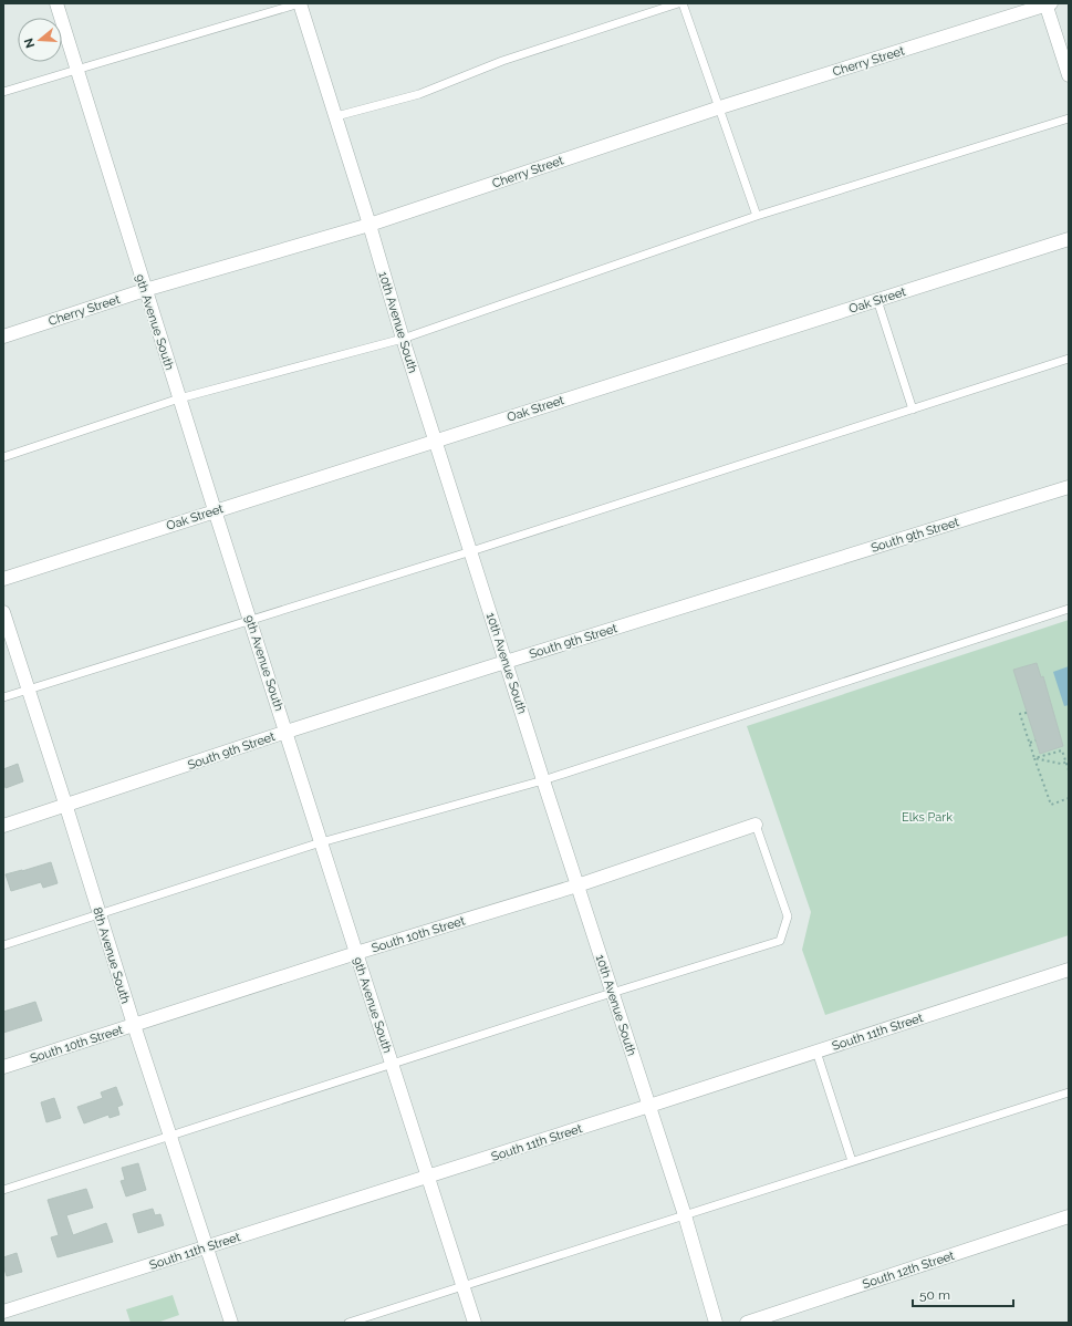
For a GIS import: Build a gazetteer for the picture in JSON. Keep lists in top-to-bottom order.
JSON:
{
  "streets": {
    "street": [
      "Cherry Street",
      "Oak Street",
      "9th Avenue South",
      "10th Avenue South",
      "South 9th Street",
      "South 10th Street",
      "8th Avenue South",
      "South 11th Street",
      "South 12th Street"
    ]
  },
  "crossings": [
    ["Cherry Street", "9th Avenue South"],
    ["Cherry Street", "10th Avenue South"],
    ["Oak Street", "9th Avenue South"],
    ["Oak Street", "10th Avenue South"],
    ["9th Avenue South", "South 9th Street"],
    ["9th Avenue South", "South 10th Street"],
    ["9th Avenue South", "South 11th Street"],
    ["10th Avenue South", "South 9th Street"],
    ["10th Avenue South", "South 10th Street"],
    ["10th Avenue South", "South 11th Street"],
    ["South 9th Street", "8th Avenue South"],
    ["South 10th Street", "8th Avenue South"],
    ["8th Avenue South", "South 11th Street"]
  ],
  "parks": ["Elks Park"],
  "scale_bar": "50 m",
  "north": "left"
}
